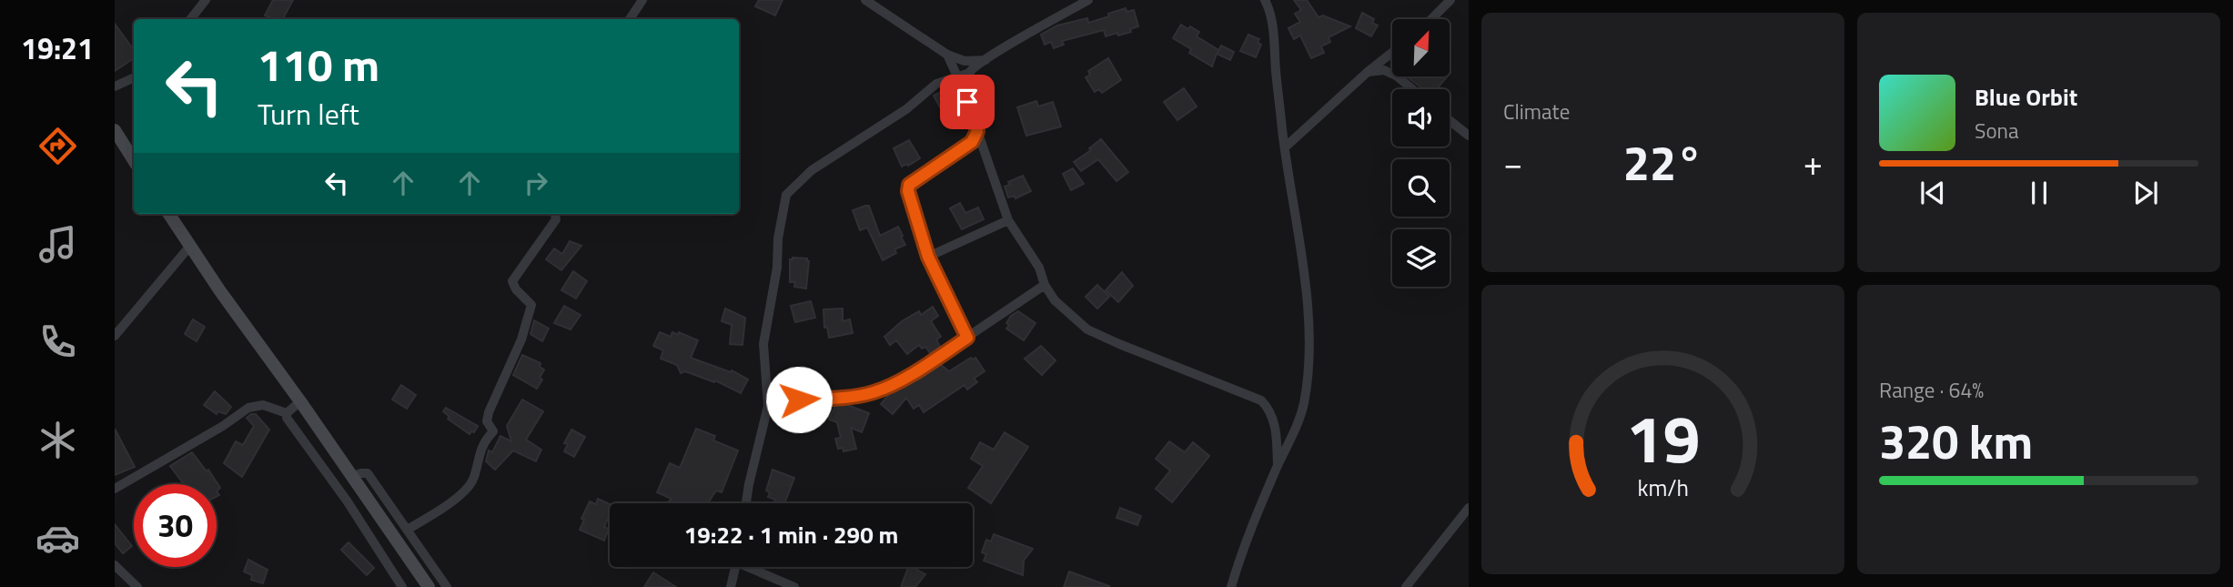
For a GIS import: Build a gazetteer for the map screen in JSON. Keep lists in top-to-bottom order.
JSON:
{
  "north": "top right",
  "page": {
    "tabs": "19:21",
    "tile": [
      "Climate",
      ["Range · 64%", "320 km"]
    ],
    "turn": ["110 m", "Turn left"],
    "song": ["Blue Orbit", "Sona"],
    "heat": ["−", "22°", "+"],
    "limit": "30",
    "trip": "19:22 · 1 min · 290 m",
    "gauge": ["19", "km/h"]
  }
}
